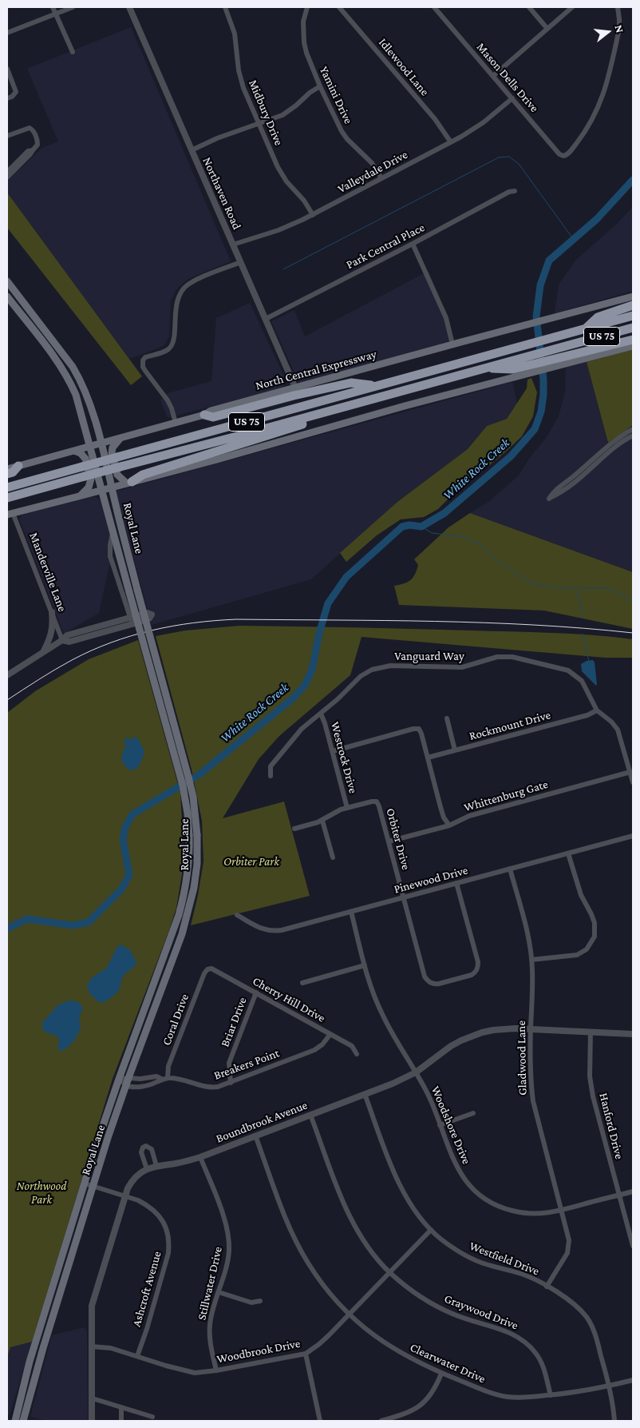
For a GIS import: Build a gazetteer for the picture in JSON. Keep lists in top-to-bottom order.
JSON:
{
  "streets": {
    "highway": ["US 75"],
    "main road": ["North Central Expressway", "Royal Lane"],
    "street": [
      "Idlewood Lane",
      "Mason Dells Drive",
      "Yamini Drive",
      "Midbury Drive",
      "Valleydale Drive",
      "Northaven Road",
      "Park Central Place",
      "Manderville Lane",
      "Vanguard Way",
      "Rockmount Drive",
      "Westrock Drive",
      "Whittenburg Gate",
      "Orbiter Drive",
      "Pinewood Drive",
      "Cherry Hill Drive",
      "Coral Drive",
      "Briar Drive",
      "Gladwood Lane",
      "Breakers Point",
      "Boundbrook Avenue",
      "Woodshore Drive",
      "Hanford Drive",
      "Westfield Drive",
      "Stillwater Drive",
      "Ashcroft Avenue",
      "Graywood Drive",
      "Woodbrook Drive",
      "Clearwater Drive"
    ]
  },
  "crossings": [
    ["Idlewood Lane", "Valleydale Drive"],
    ["Mason Dells Drive", "Valleydale Drive"],
    ["Yamini Drive", "Valleydale Drive"],
    ["Midbury Drive", "Valleydale Drive"],
    ["Valleydale Drive", "Northaven Road"],
    ["Northaven Road", "Park Central Place"],
    ["Northaven Road", "North Central Expressway"],
    ["North Central Expressway", "Royal Lane"],
    ["Royal Lane", "Breakers Point"],
    ["Royal Lane", "Ashcroft Avenue"],
    ["Vanguard Way", "Rockmount Drive"],
    ["Vanguard Way", "Westrock Drive"],
    ["Vanguard Way", "Whittenburg Gate"],
    ["Westrock Drive", "Orbiter Drive"],
    ["Whittenburg Gate", "Orbiter Drive"],
    ["Orbiter Drive", "Pinewood Drive"],
    ["Pinewood Drive", "Gladwood Lane"],
    ["Pinewood Drive", "Woodshore Drive"],
    ["Cherry Hill Drive", "Coral Drive"],
    ["Cherry Hill Drive", "Briar Drive"],
    ["Cherry Hill Drive", "Breakers Point"],
    ["Coral Drive", "Breakers Point"],
    ["Briar Drive", "Breakers Point"],
    ["Gladwood Lane", "Boundbrook Avenue"],
    ["Gladwood Lane", "Woodshore Drive"],
    ["Gladwood Lane", "Westfield Drive"],
    ["Boundbrook Avenue", "Woodshore Drive"],
    ["Boundbrook Avenue", "Hanford Drive"],
    ["Boundbrook Avenue", "Westfield Drive"],
    ["Boundbrook Avenue", "Stillwater Drive"],
    ["Boundbrook Avenue", "Ashcroft Avenue"],
    ["Boundbrook Avenue", "Graywood Drive"],
    ["Boundbrook Avenue", "Woodbrook Drive"],
    ["Boundbrook Avenue", "Clearwater Drive"],
    ["Woodshore Drive", "Hanford Drive"],
    ["Westfield Drive", "Woodbrook Drive"],
    ["Westfield Drive", "Clearwater Drive"],
    ["Stillwater Drive", "Woodbrook Drive"],
    ["Ashcroft Avenue", "Woodbrook Drive"],
    ["Graywood Drive", "Woodbrook Drive"],
    ["Graywood Drive", "Clearwater Drive"],
    ["Woodbrook Drive", "Clearwater Drive"]
  ],
  "water": ["White Rock Creek"],
  "parks": ["Orbiter Park", "Northwood Park"],
  "north": "right"
}
